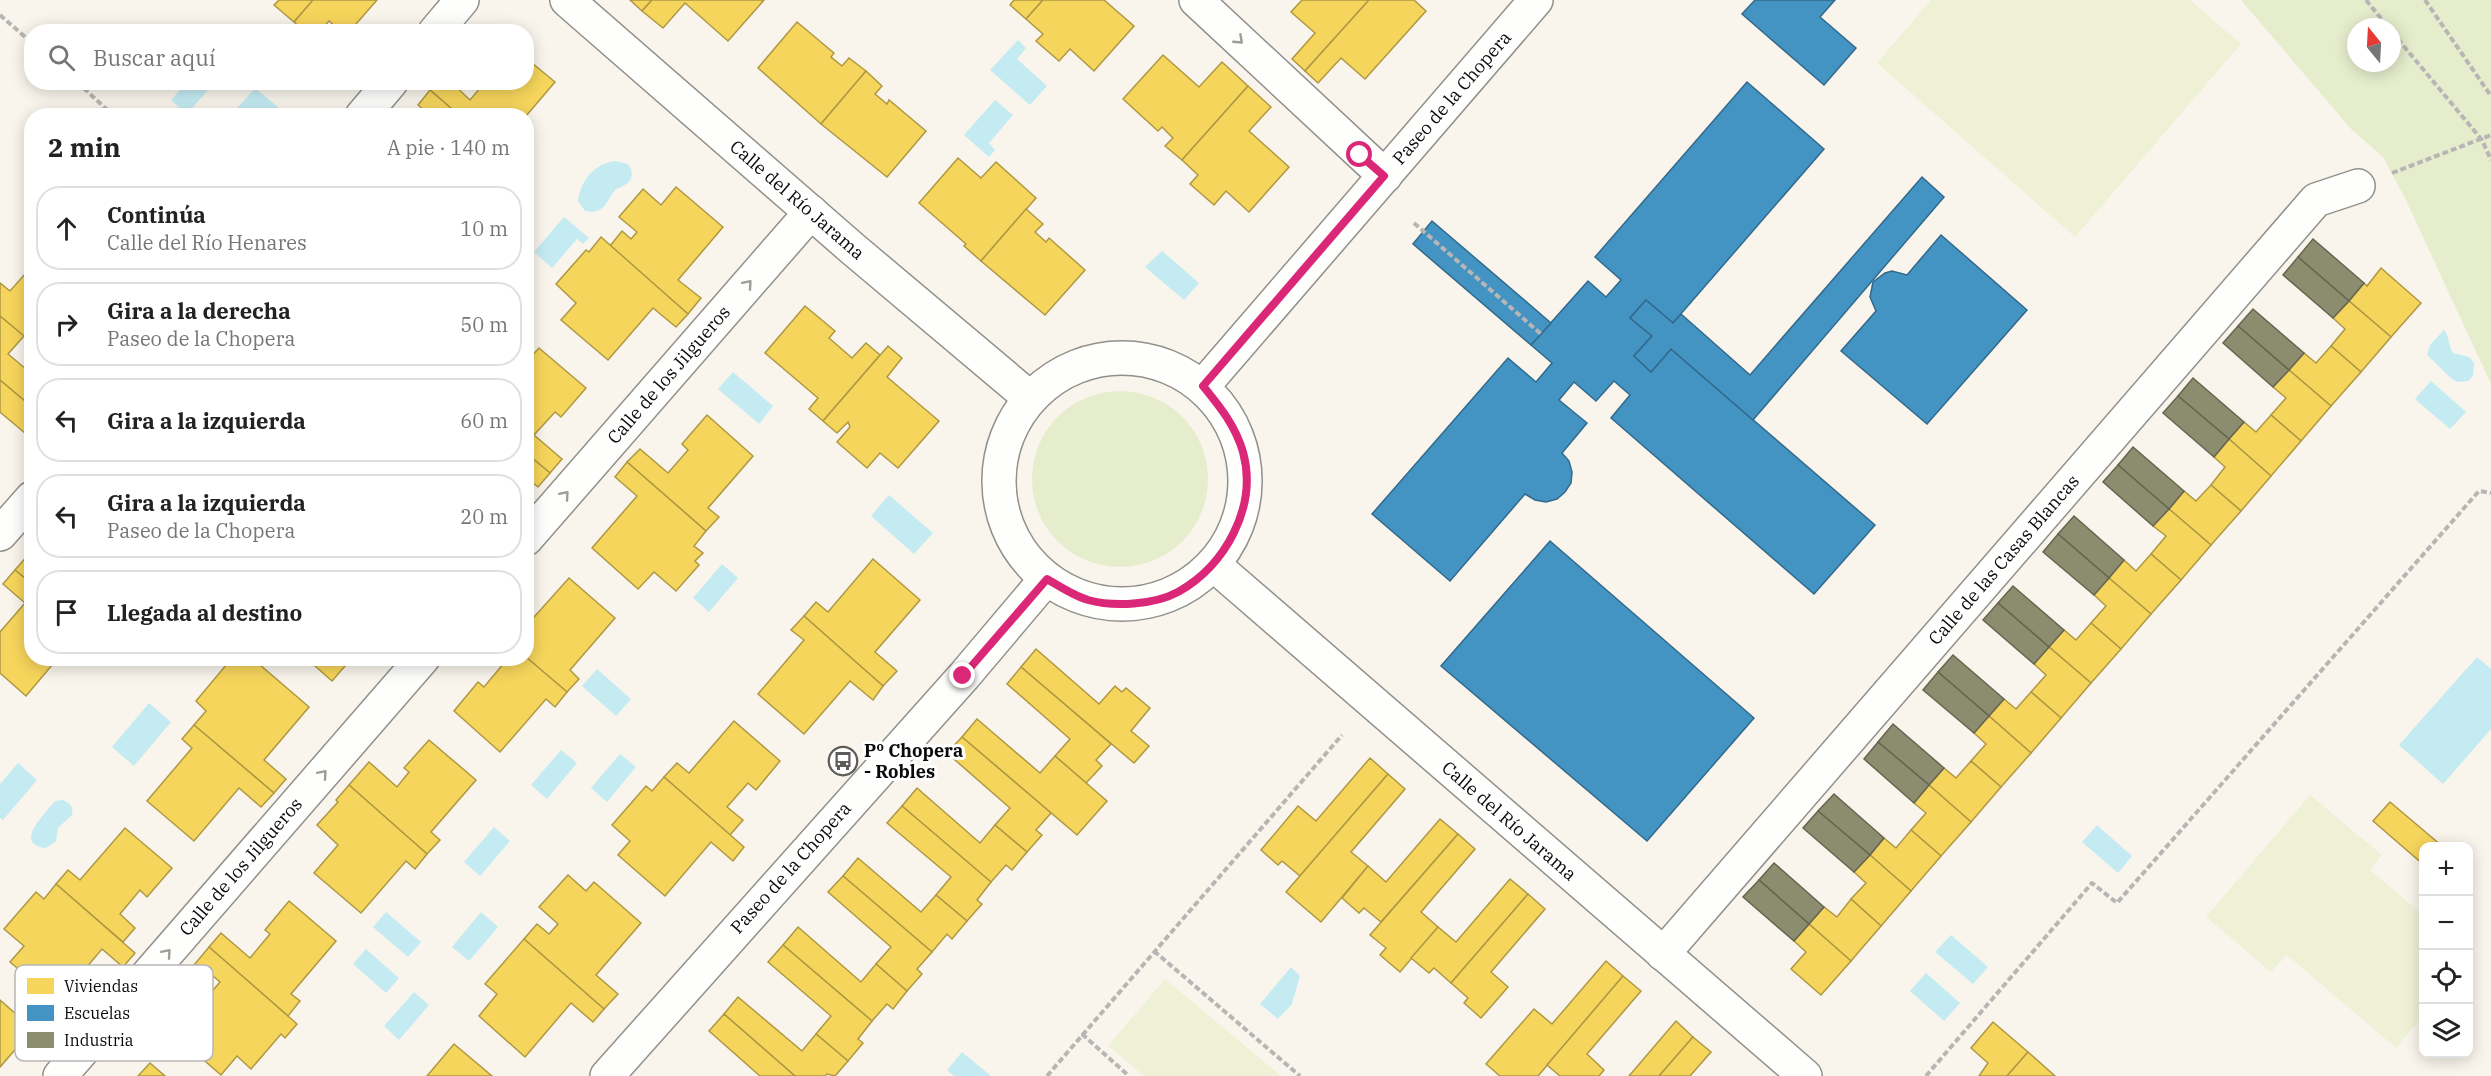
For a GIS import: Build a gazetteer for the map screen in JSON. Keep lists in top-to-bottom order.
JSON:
{
  "streets": {
    "street": [
      "Paseo de la Chopera",
      "Calle del Río Jarama",
      "Calle de los Jilgueros",
      "Calle de las Casas Blancas"
    ]
  },
  "crossings": [
    ["Calle del Río Jarama", "Calle de los Jilgueros"],
    ["Calle del Río Jarama", "Calle de las Casas Blancas"]
  ],
  "one_way": ["Calle de los Jilgueros"],
  "places": {
    "bus stop": ["Pº Chopera - Robles"]
  },
  "legend": ["Viviendas", "Escuelas", "Industria"],
  "north": "top",
  "page": {
    "search": "Buscar aquí",
    "heading": ["2 min", "A pie · 140 m"],
    "list": [
      ["Continúa", "Calle del Río Henares", "10 m"],
      ["Gira a la derecha", "Paseo de la Chopera", "50 m"],
      ["Gira a la izquierda", "60 m"],
      ["Gira a la izquierda", "Paseo de la Chopera", "20 m"],
      "Llegada al destino"
    ],
    "map_buttons": ["+", "−"]
  }
}
